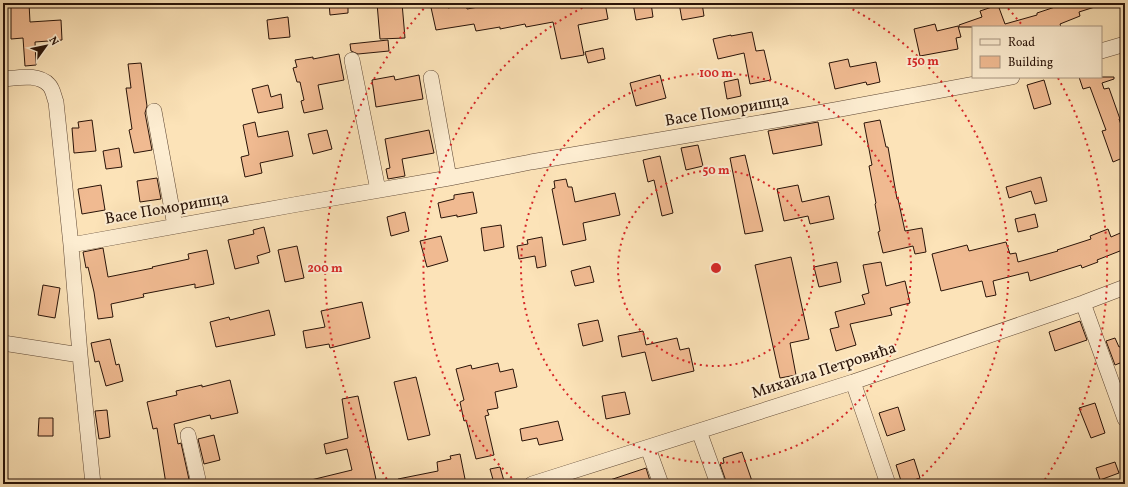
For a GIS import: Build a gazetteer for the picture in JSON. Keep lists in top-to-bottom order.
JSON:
{
  "streets": {
    "street": ["Васе Поморишца", "Михаила Петровића"]
  },
  "legend": ["Road", "Building"],
  "north": "top right",
  "rings": [
    "150 m",
    "100 m",
    "50 m",
    "200 m"
  ]
}
